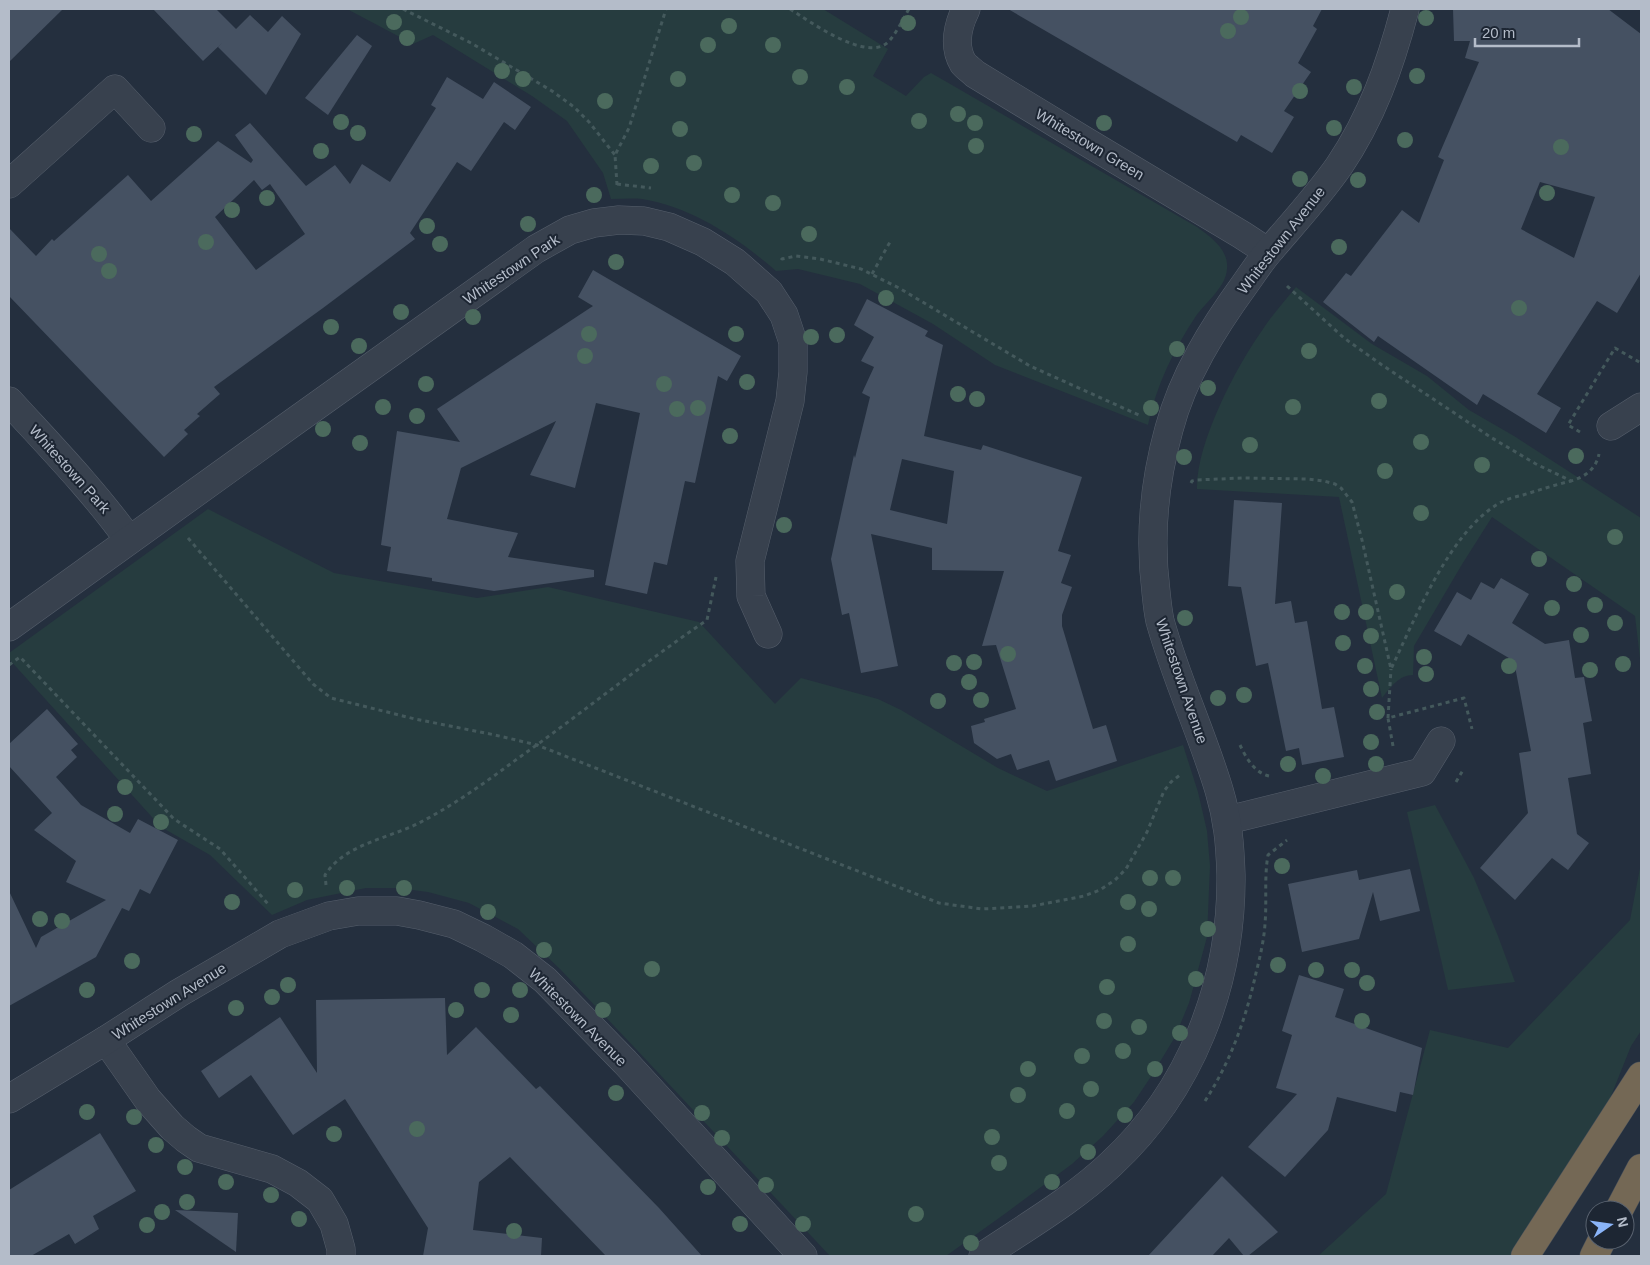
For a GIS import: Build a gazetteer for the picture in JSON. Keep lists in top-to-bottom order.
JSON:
{
  "streets": {
    "street": ["Whitestown Green", "Whitestown Avenue", "Whitestown Park"]
  },
  "crossings": [
    ["Whitestown Green", "Whitestown Avenue"]
  ],
  "scale_bar": "20 m",
  "north": "right"
}
